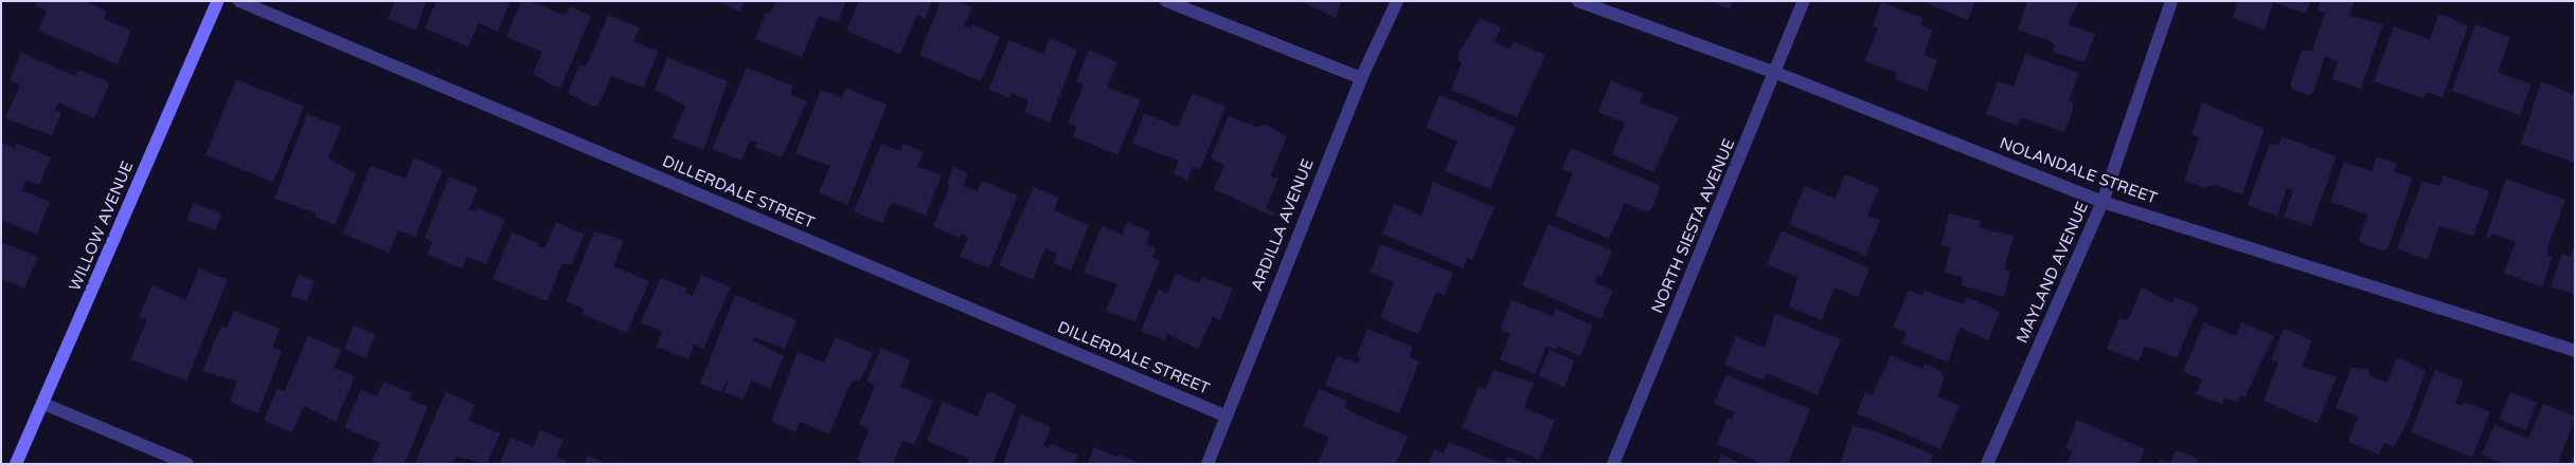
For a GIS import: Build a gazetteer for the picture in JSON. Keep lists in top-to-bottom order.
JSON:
{
  "streets": {
    "street": [
      "NOLANDALE STREET",
      "DILLERDALE STREET",
      "ARDILLA AVENUE",
      "WILLOW AVENUE",
      "NORTH SIESTA AVENUE",
      "MAYLAND AVENUE"
    ]
  },
  "crossings": [
    ["NOLANDALE STREET", "NORTH SIESTA AVENUE"],
    ["NOLANDALE STREET", "MAYLAND AVENUE"],
    ["DILLERDALE STREET", "ARDILLA AVENUE"]
  ]
}
